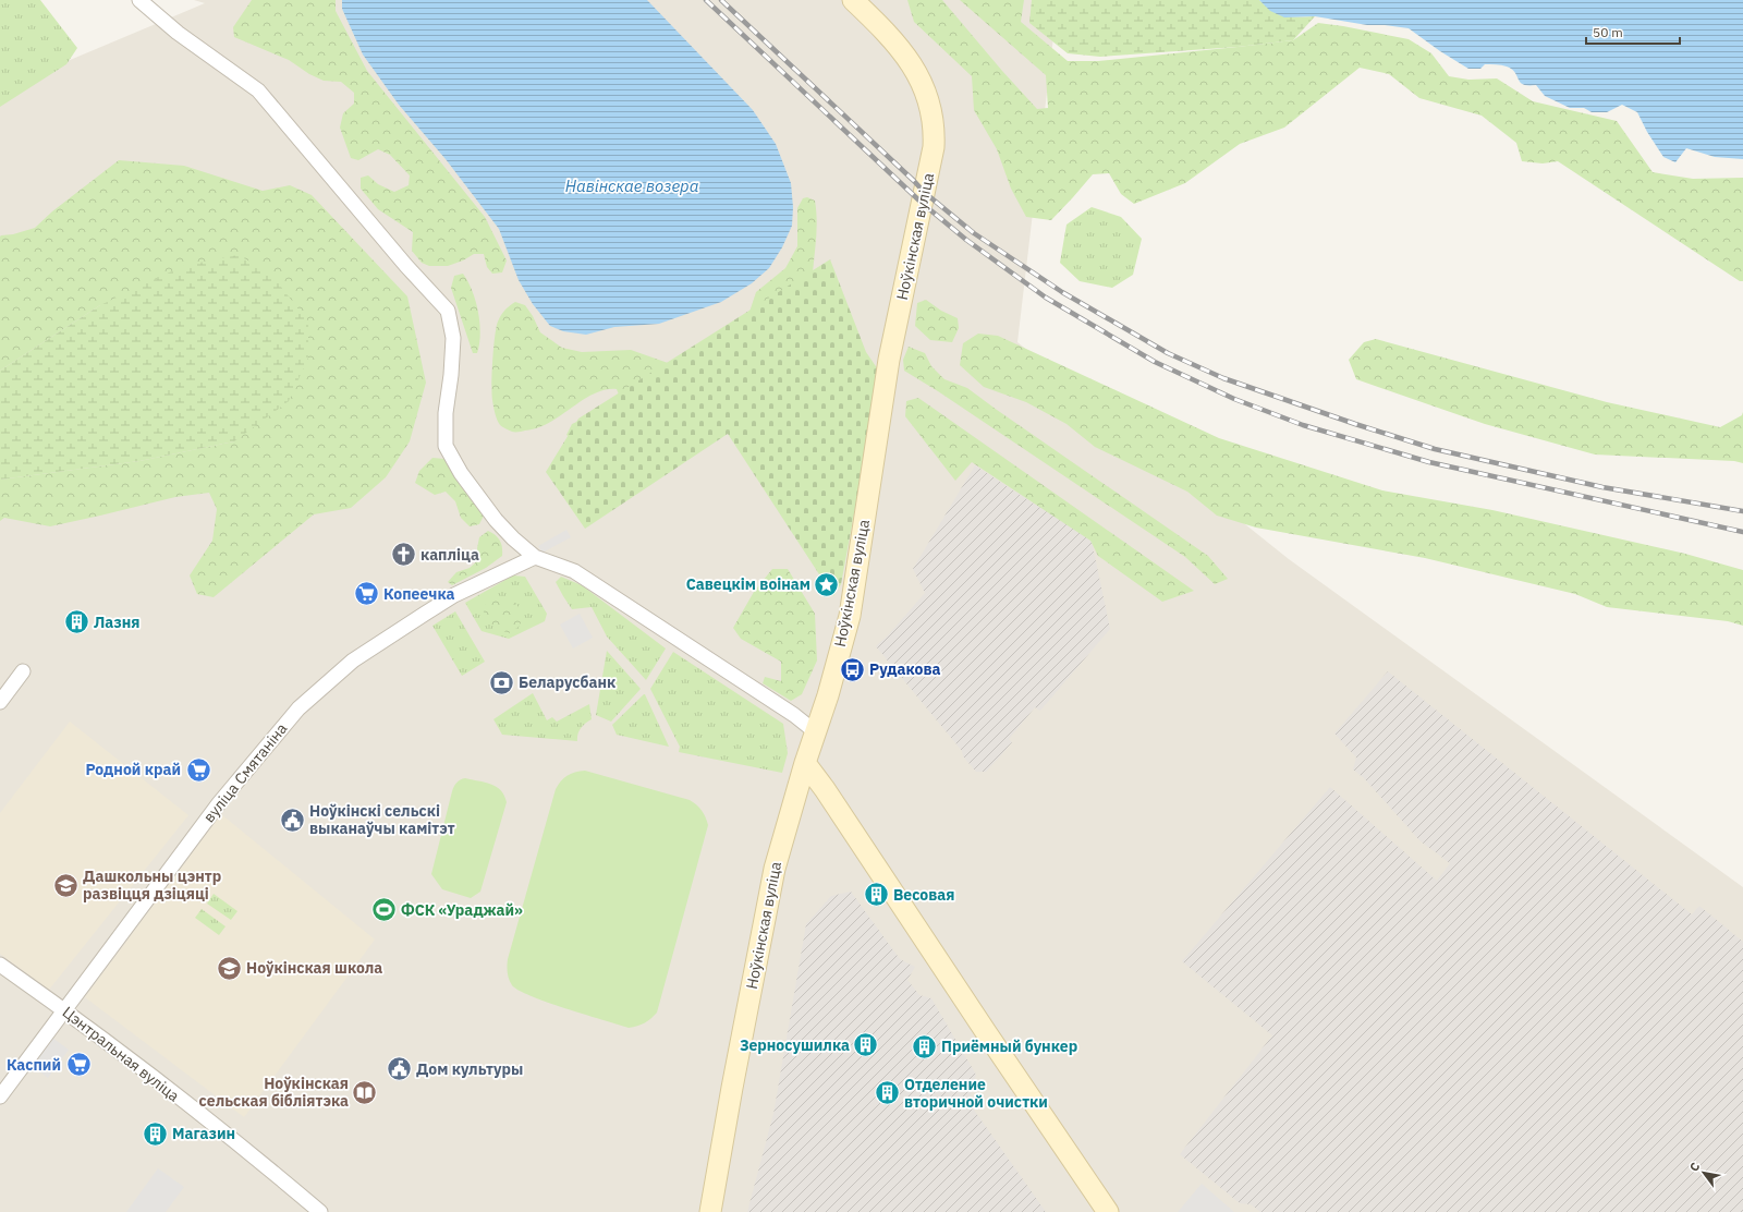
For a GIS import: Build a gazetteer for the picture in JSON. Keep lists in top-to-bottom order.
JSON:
{
  "streets": {
    "main road": ["Ноўкінская вуліца"],
    "street": ["вуліца Смятаніна", "Цэнтральная вуліца"]
  },
  "crossings": [
    ["вуліца Смятаніна", "Цэнтральная вуліца"]
  ],
  "water": ["Навінскае возера"],
  "places": {
    "church": ["капліца"],
    "place": ["Савецкім воінам"],
    "supermarket": ["Копеечка", "Родной край", "Каспий"],
    "building": [
      "Лазня",
      "Весовая",
      "Зерносушилка",
      "Приёмный бункер",
      "Отделение вторичной очистки",
      "Магазин"
    ],
    "bus stop": ["Рудакова"],
    "bank": ["Беларусбанк"],
    "public building": ["Ноўкінскі сельскі выканаўчы камітэт", "Дом культуры"],
    "school or university": ["Дашкольны цэнтр развіцця дзіцяці", "Ноўкінская школа"],
    "sports": ["ФСК «Ураджай»"],
    "library": ["Ноўкінская сельская бібліятэка"]
  },
  "scale_bar": "50 m",
  "north": "top left"
}
